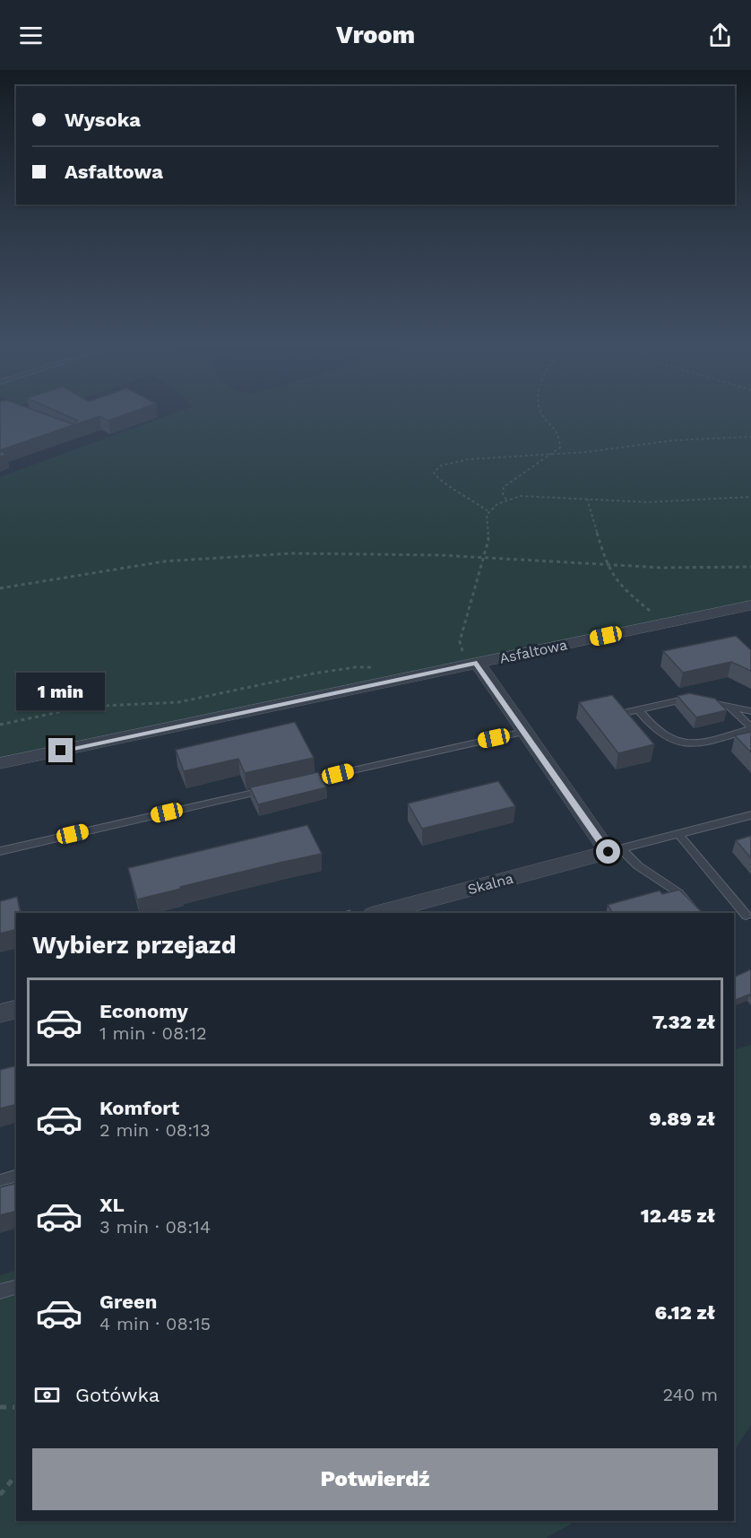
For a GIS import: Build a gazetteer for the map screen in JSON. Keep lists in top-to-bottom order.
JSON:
{
  "streets": {
    "street": ["Asfaltowa", "Skalna"]
  },
  "page": {
    "header": "Vroom",
    "banner": ["Wysoka", "Asfaltowa"],
    "bubble": "1 min",
    "heading": "Wybierz przejazd",
    "list": [
      {
        "name": "Economy",
        "note": "1 min · 08:12",
        "value": "7.32 zł"
      },
      {
        "name": "Komfort",
        "note": "2 min · 08:13",
        "value": "9.89 zł"
      },
      {
        "name": "XL",
        "note": "3 min · 08:14",
        "value": "12.45 zł"
      },
      {
        "name": "Green",
        "note": "4 min · 08:15",
        "value": "6.12 zł"
      }
    ],
    "pay": ["Gotówka", "240 m"],
    "buttons": "Potwierdź"
  }
}
